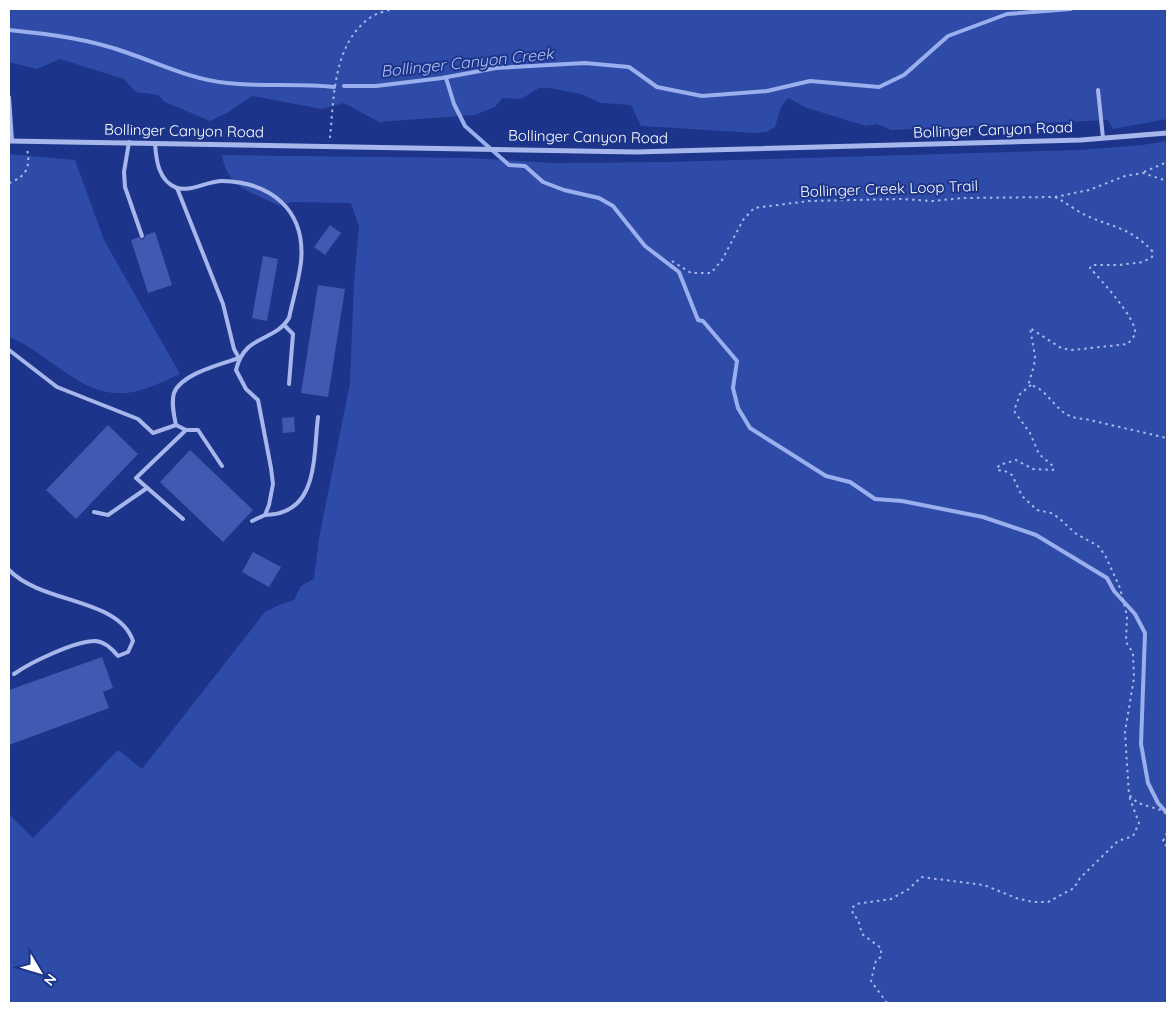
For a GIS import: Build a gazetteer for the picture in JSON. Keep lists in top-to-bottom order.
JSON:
{
  "streets": {
    "street": ["Bollinger Canyon Road"],
    "path": ["Bollinger Creek Loop Trail"]
  },
  "water": ["Bollinger Canyon Creek"],
  "north": "bottom right"
}
